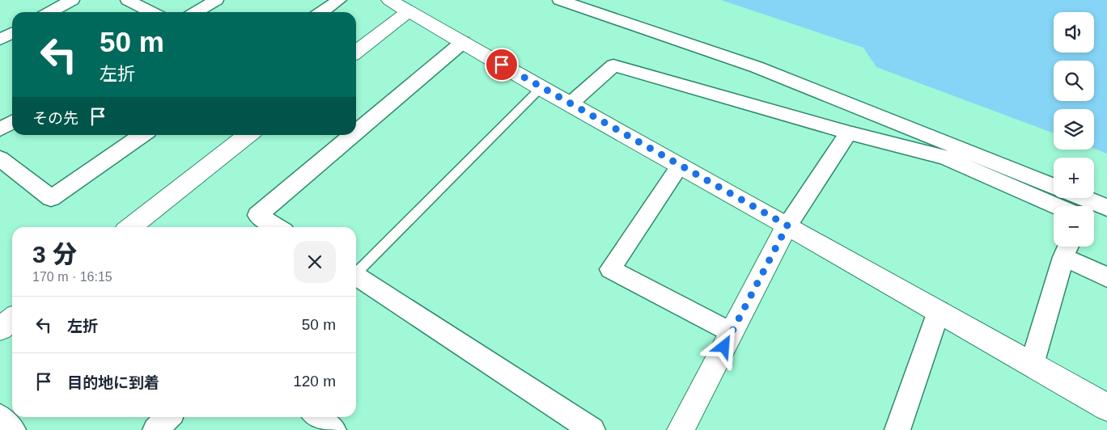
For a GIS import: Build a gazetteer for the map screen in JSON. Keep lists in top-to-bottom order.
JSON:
{
  "page": {
    "map_buttons": ["+", "−"],
    "turn": ["50 m", "左折"],
    "then": "その先",
    "heading": ["3 分", "170 m · 16:15"],
    "list": [
      {
        "name": "左折",
        "value": "50 m"
      },
      {
        "name": "目的地に到着",
        "value": "120 m"
      }
    ]
  }
}
